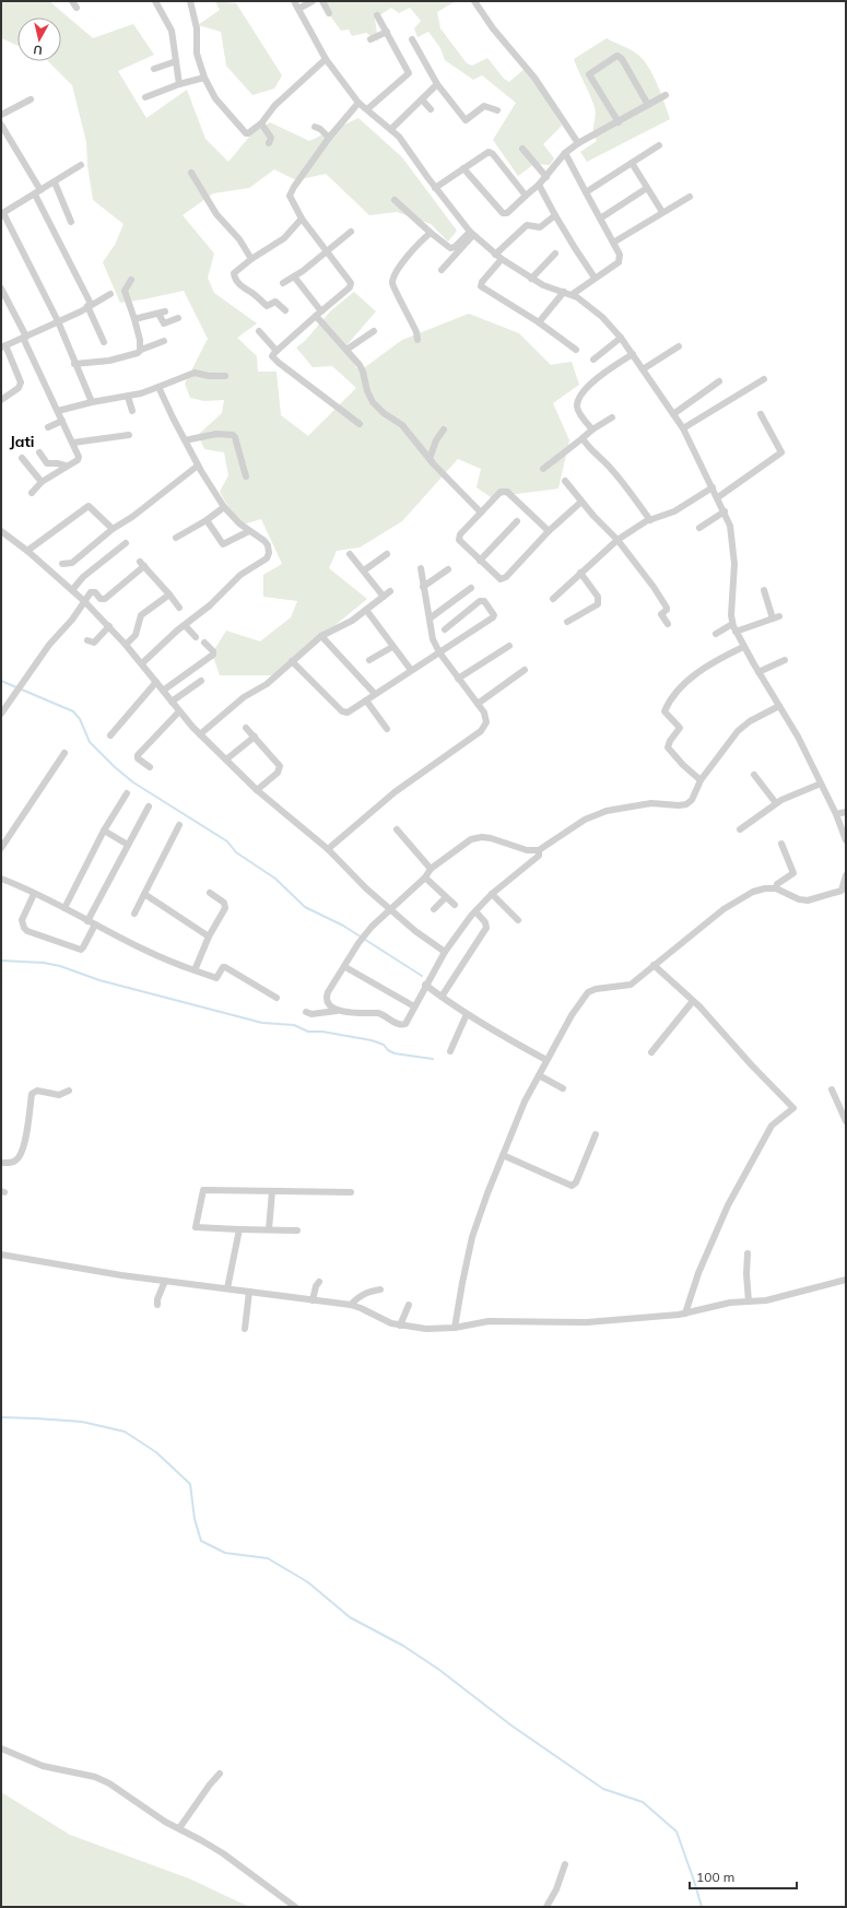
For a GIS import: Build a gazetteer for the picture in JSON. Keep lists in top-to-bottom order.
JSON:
{
  "districts": ["Jati"],
  "scale_bar": "100 m",
  "north": "bottom"
}
